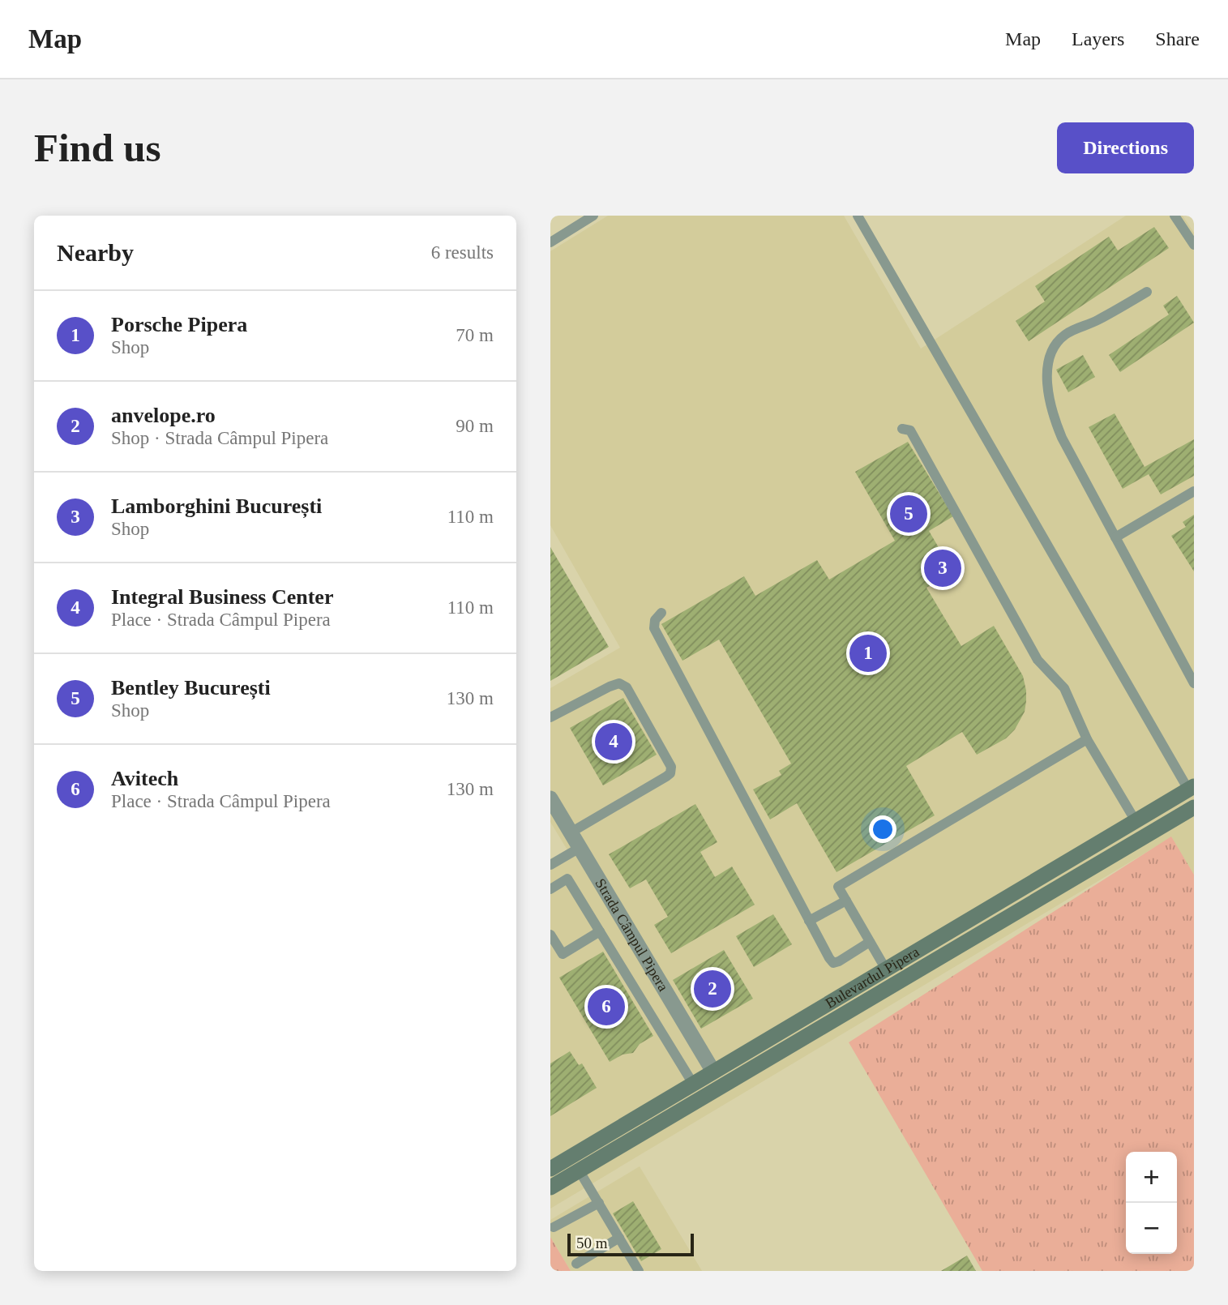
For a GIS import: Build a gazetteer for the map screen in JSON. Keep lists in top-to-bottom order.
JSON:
{
  "streets": {
    "main road": ["Bulevardul Pipera"],
    "street": ["Strada Câmpul Pipera"]
  },
  "crossings": [
    ["Strada Câmpul Pipera", "Bulevardul Pipera"]
  ],
  "scale_bar": "50 m",
  "page": {
    "header": "Map",
    "nav": ["Map", "Layers", "Share"],
    "buttons": "Directions",
    "title": "Find us",
    "heading": ["Nearby", "6 results"],
    "list": [
      {
        "mark": "1",
        "name": "Porsche Pipera",
        "note": "Shop",
        "value": "70 m"
      },
      {
        "mark": "2",
        "name": "anvelope.ro",
        "note": "Shop · Strada Câmpul Pipera",
        "value": "90 m"
      },
      {
        "mark": "3",
        "name": "Lamborghini București",
        "note": "Shop",
        "value": "110 m"
      },
      {
        "mark": "4",
        "name": "Integral Business Center",
        "note": "Place · Strada Câmpul Pipera",
        "value": "110 m"
      },
      {
        "mark": "5",
        "name": "Bentley București",
        "note": "Shop",
        "value": "130 m"
      },
      {
        "mark": "6",
        "name": "Avitech",
        "note": "Place · Strada Câmpul Pipera",
        "value": "130 m"
      }
    ],
    "pins": [
      "5",
      "3",
      "1",
      "4",
      "2",
      "6"
    ],
    "map_buttons": ["+", "−"],
    "scale": "50 m"
  }
}
